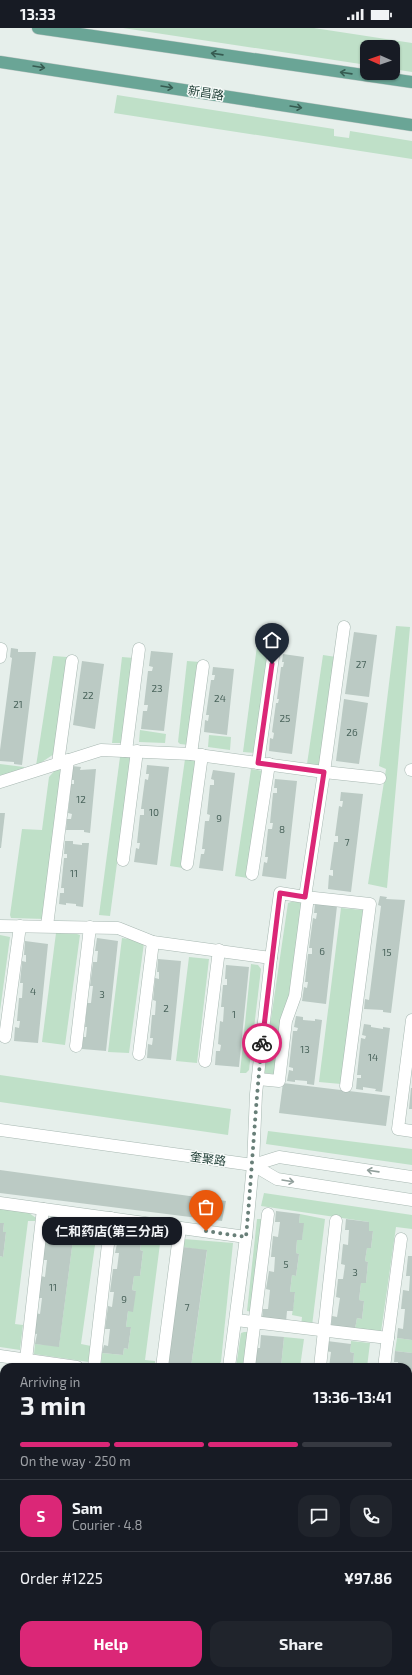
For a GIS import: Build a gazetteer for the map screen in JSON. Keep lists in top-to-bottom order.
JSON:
{
  "streets": {
    "main road": ["新昌路"],
    "street": ["奎聚路"]
  },
  "places": ["仁和药店(第三分店)"],
  "house_numbers": [
    "27",
    "23",
    "22",
    "24",
    "21",
    "25",
    "26",
    "12",
    "10",
    "9",
    "8",
    "7",
    "11",
    "6",
    "15",
    "4",
    "3",
    "2",
    "1",
    "13",
    "14",
    "5",
    "3",
    "11",
    "9",
    "7"
  ],
  "north": "left",
  "page": {
    "status": "13:33",
    "bubble": "仁和药店(第三分店)",
    "heading": ["3 min", "Arriving in", "13:36–13:41"],
    "panel": [
      "Sam",
      "Courier · 4.8",
      "Order #1225",
      "¥97.86"
    ],
    "bar": "On the way · 250 m",
    "round": "S",
    "buttons": ["Help", "Share"]
  }
}
